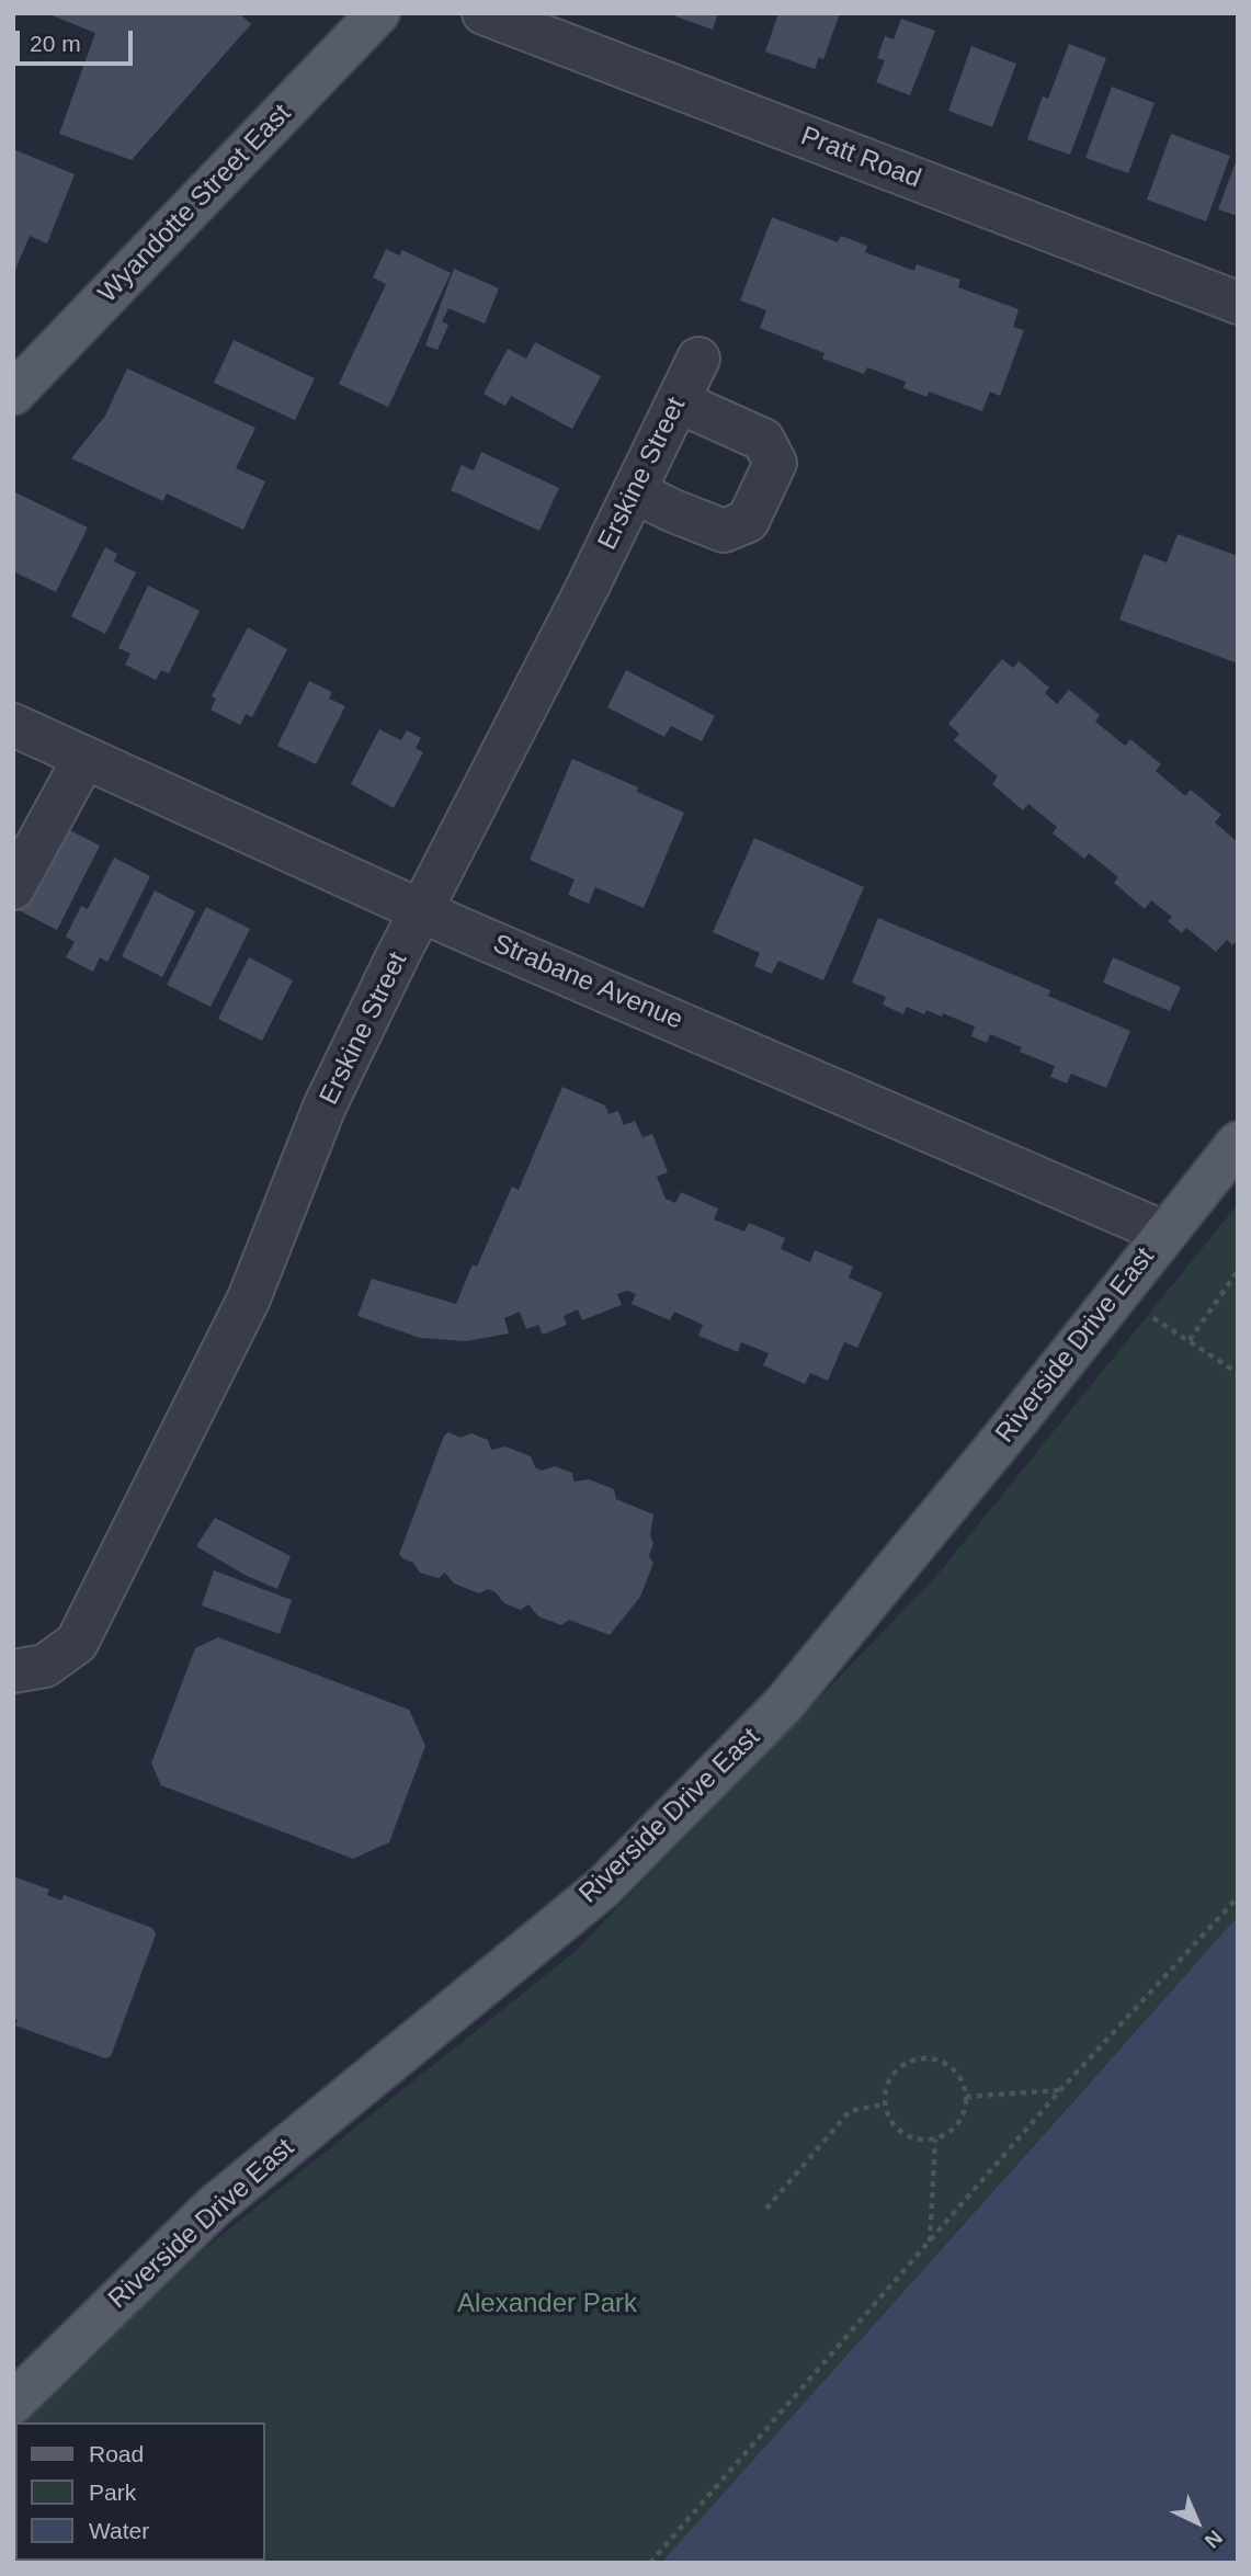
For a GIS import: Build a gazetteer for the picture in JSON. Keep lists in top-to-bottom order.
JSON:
{
  "streets": {
    "main road": ["Wyandotte Street East", "Riverside Drive East"],
    "street": ["Pratt Road", "Erskine Street", "Strabane Avenue"]
  },
  "crossings": [
    ["Erskine Street", "Strabane Avenue"],
    ["Strabane Avenue", "Riverside Drive East"]
  ],
  "parks": ["Alexander Park"],
  "legend": ["Road", "Park", "Water"],
  "scale_bar": "20 m",
  "north": "bottom right"
}
